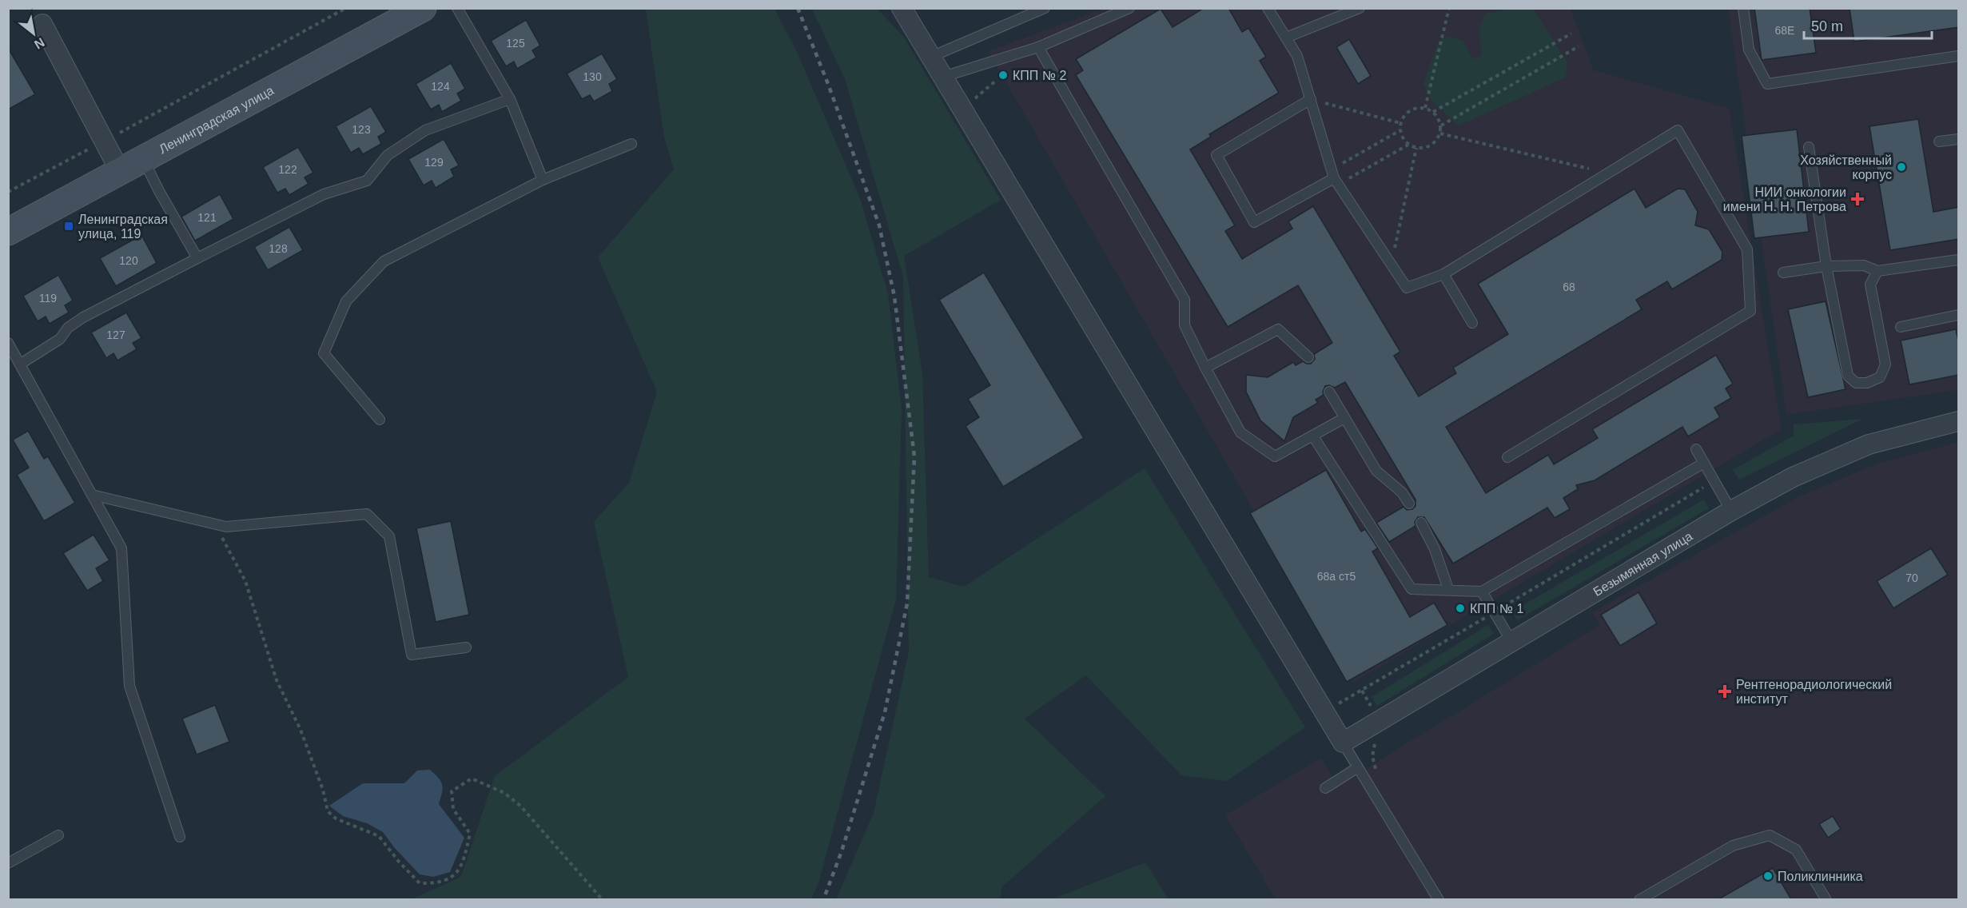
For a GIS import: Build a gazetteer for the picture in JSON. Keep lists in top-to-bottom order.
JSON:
{
  "streets": {
    "main road": ["Ленинградская улица"],
    "street": ["Безымянная улица"]
  },
  "places": {
    "other": [
      "КПП № 2",
      "Хозяйственный корпус",
      "КПП № 1",
      "Поликлинника"
    ],
    "health": ["НИИ онкологии имени Н. Н. Петрова", "Рентгенорадиологический институт"],
    "transit": ["Ленинградская улица, 119"]
  },
  "house_numbers": [
    "68Е",
    "125",
    "130",
    "124",
    "123",
    "129",
    "122",
    "121",
    "128",
    "120",
    "68",
    "119",
    "127",
    "68а ст5",
    "70"
  ],
  "scale_bar": "50 m",
  "north": "bottom right"
}
